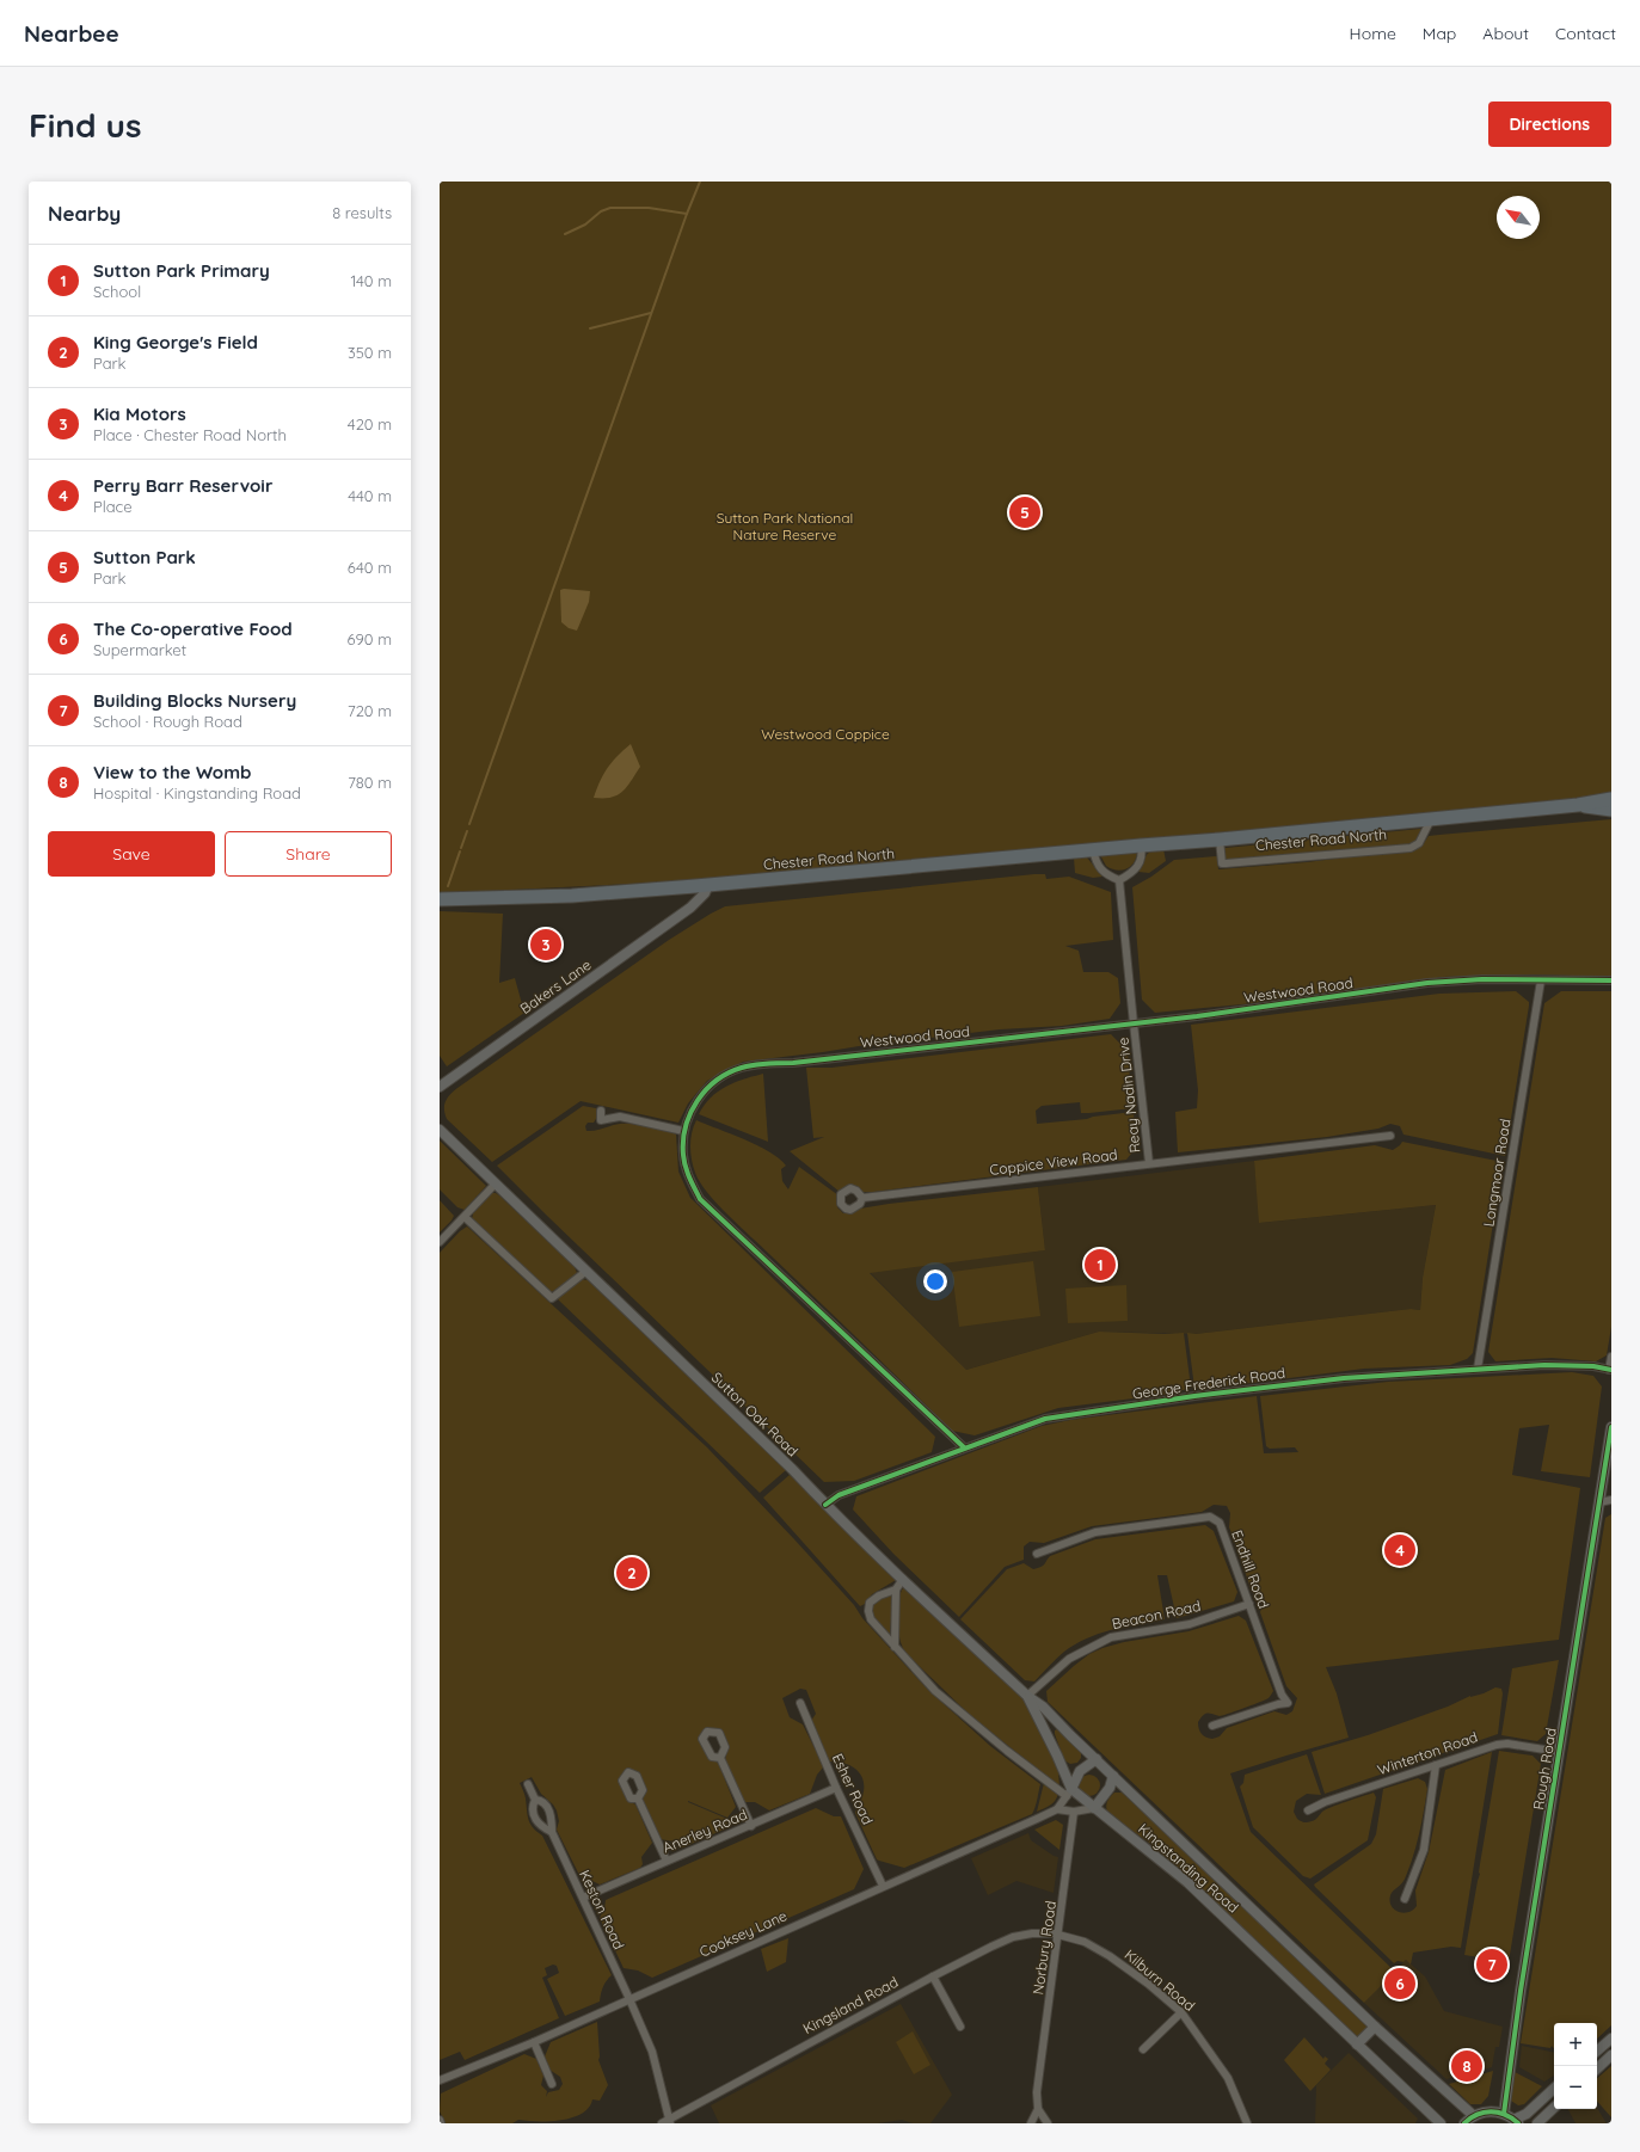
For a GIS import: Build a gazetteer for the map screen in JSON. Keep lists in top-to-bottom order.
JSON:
{
  "streets": {
    "highway": ["Chester Road North"],
    "main road": [
      "Bakers Lane",
      "Sutton Oak Road",
      "Rough Road",
      "Kingstanding Road"
    ],
    "street": [
      "Westwood Road",
      "Reay Nadin Drive",
      "Coppice View Road",
      "Longmoor Road",
      "George Frederick Road",
      "Endhill Road",
      "Beacon Road",
      "Winterton Road",
      "Esher Road",
      "Anerley Road",
      "Keston Road",
      "Cooksey Lane",
      "Norbury Road",
      "Kilburn Road",
      "Kingsland Road"
    ]
  },
  "crossings": [
    ["Chester Road North", "Bakers Lane"],
    ["Westwood Road", "Reay Nadin Drive"],
    ["Westwood Road", "Longmoor Road"],
    ["Westwood Road", "George Frederick Road"],
    ["Reay Nadin Drive", "Coppice View Road"],
    ["Longmoor Road", "George Frederick Road"],
    ["George Frederick Road", "Sutton Oak Road"],
    ["Sutton Oak Road", "Kingstanding Road"],
    ["Endhill Road", "Beacon Road"],
    ["Beacon Road", "Kingstanding Road"],
    ["Winterton Road", "Rough Road"],
    ["Esher Road", "Anerley Road"],
    ["Esher Road", "Cooksey Lane"],
    ["Anerley Road", "Keston Road"],
    ["Keston Road", "Cooksey Lane"],
    ["Keston Road", "Kingsland Road"],
    ["Norbury Road", "Kilburn Road"],
    ["Norbury Road", "Kingsland Road"],
    ["Kilburn Road", "Kingsland Road"]
  ],
  "parks": ["Sutton Park National Nature Reserve", "Westwood Coppice"],
  "north": "top left",
  "page": {
    "header": "Nearbee",
    "nav": [
      "Home",
      "Map",
      "About",
      "Contact"
    ],
    "buttons": [
      "Directions",
      ["Save", "Share"]
    ],
    "title": "Find us",
    "heading": ["Nearby", "8 results"],
    "list": [
      {
        "mark": "1",
        "name": "Sutton Park Primary",
        "note": "School",
        "value": "140 m"
      },
      {
        "mark": "2",
        "name": "King George's Field",
        "note": "Park",
        "value": "350 m"
      },
      {
        "mark": "3",
        "name": "Kia Motors",
        "note": "Place · Chester Road North",
        "value": "420 m"
      },
      {
        "mark": "4",
        "name": "Perry Barr Reservoir",
        "note": "Place",
        "value": "440 m"
      },
      {
        "mark": "5",
        "name": "Sutton Park",
        "note": "Park",
        "value": "640 m"
      },
      {
        "mark": "6",
        "name": "The Co-operative Food",
        "note": "Supermarket",
        "value": "690 m"
      },
      {
        "mark": "7",
        "name": "Building Blocks Nursery",
        "note": "School · Rough Road",
        "value": "720 m"
      },
      {
        "mark": "8",
        "name": "View to the Womb",
        "note": "Hospital · Kingstanding Road",
        "value": "780 m"
      }
    ],
    "pins": [
      "5",
      "3",
      "1",
      "4",
      "2",
      "7",
      "6",
      "8"
    ],
    "map_buttons": ["+", "−"]
  }
}
